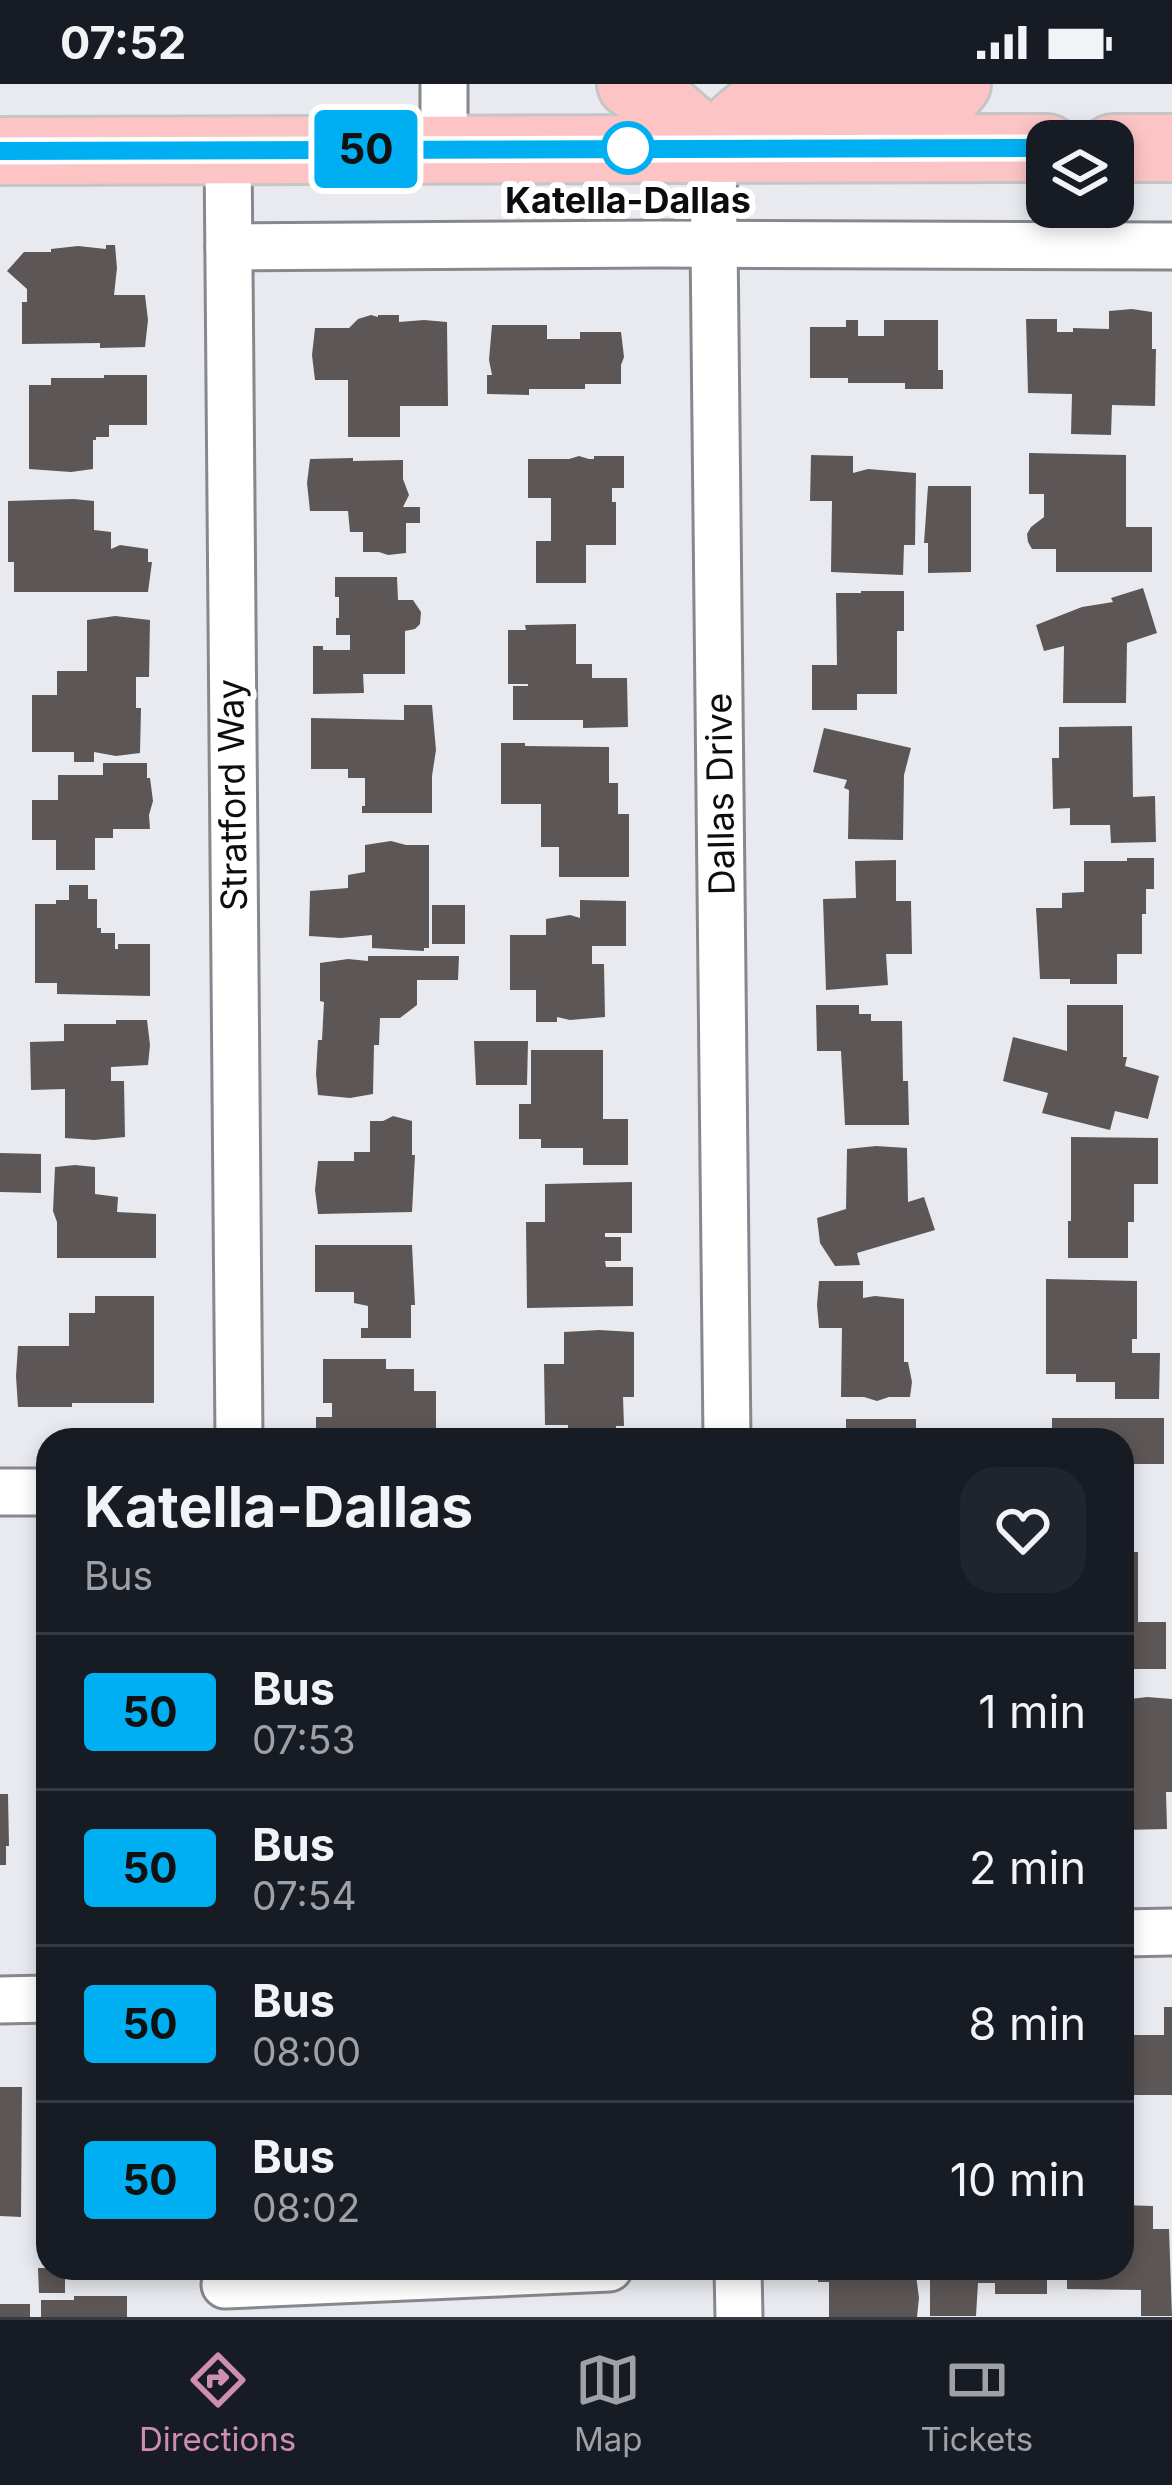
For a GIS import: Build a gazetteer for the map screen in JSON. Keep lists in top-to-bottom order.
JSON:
{
  "streets": {
    "street": ["Dallas Drive", "Stratford Way"]
  },
  "places": ["Katella-Dallas"],
  "lines": ["bus line 50"],
  "page": {
    "status": "07:52",
    "on_map": "50",
    "heading": ["Katella-Dallas", "Bus"],
    "list": [
      {
        "mark": "50",
        "name": "Bus",
        "note": "07:53",
        "value": "1 min"
      },
      {
        "mark": "50",
        "name": "Bus",
        "note": "07:54",
        "value": "2 min"
      },
      {
        "mark": "50",
        "name": "Bus",
        "note": "08:00",
        "value": "8 min"
      },
      {
        "mark": "50",
        "name": "Bus",
        "note": "08:02",
        "value": "10 min"
      }
    ],
    "tabs": ["Directions", "Map", "Tickets"]
  }
}
